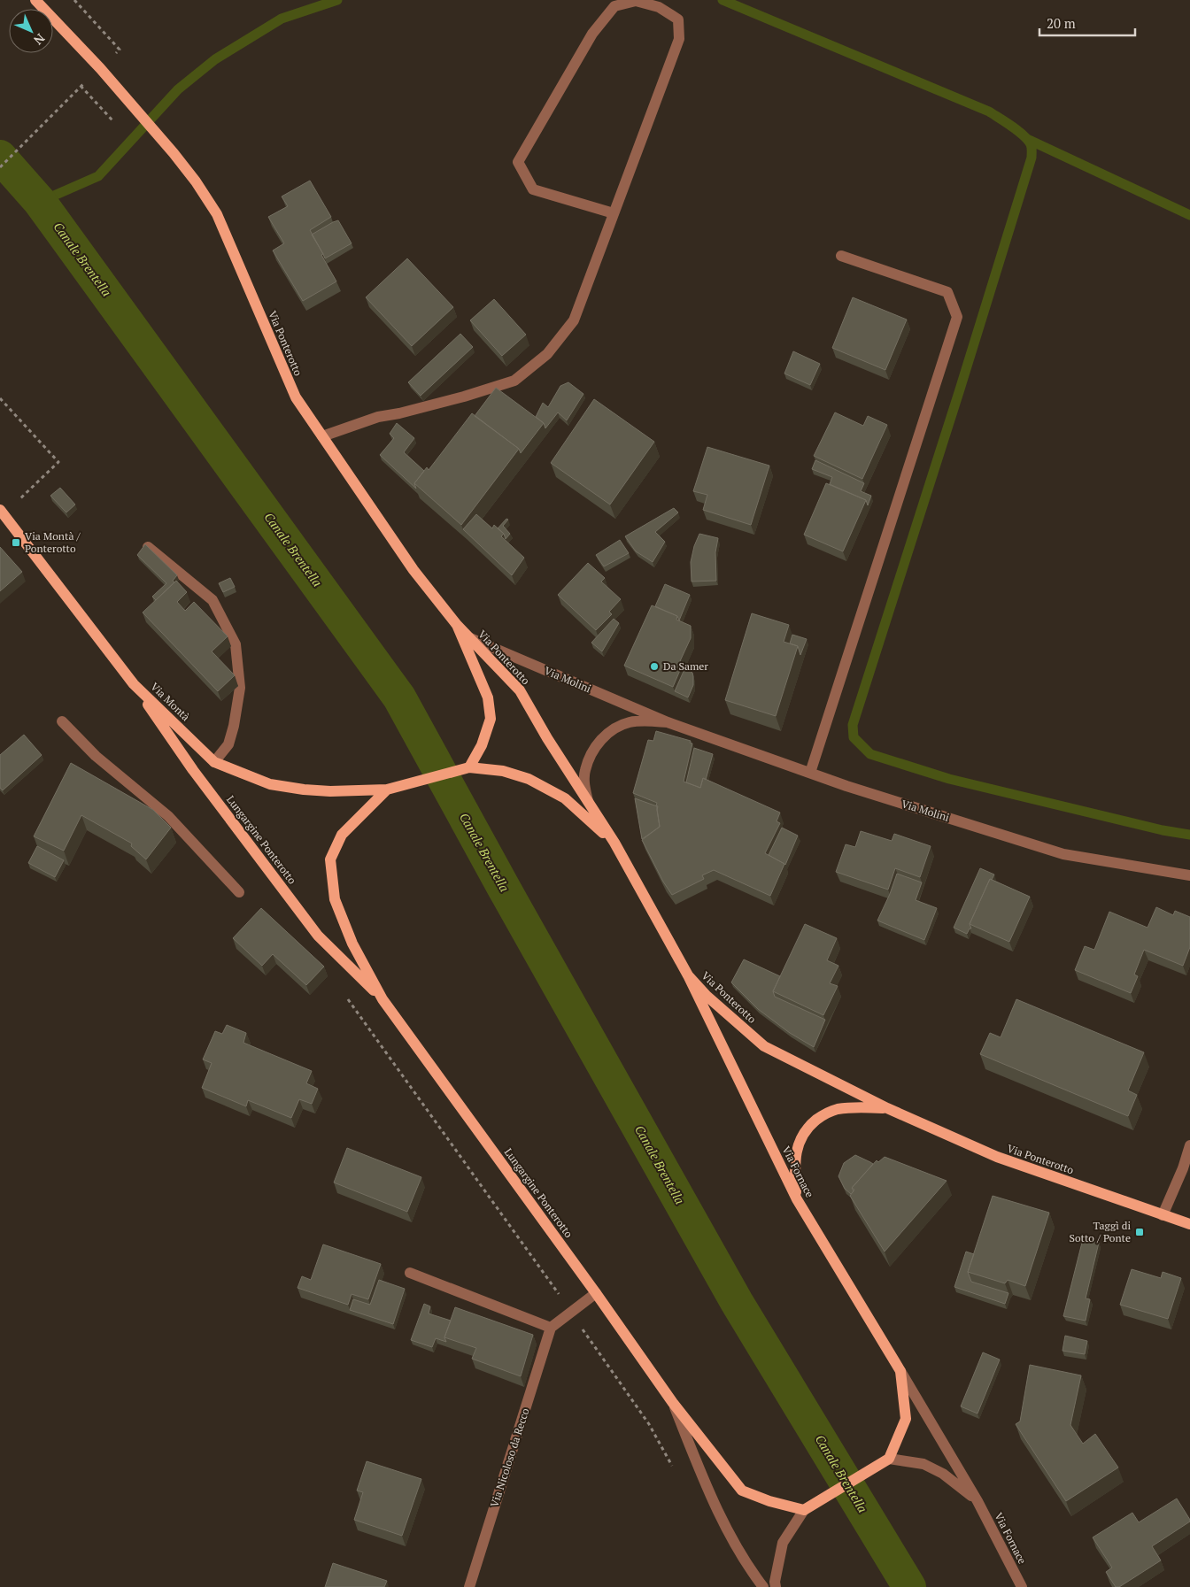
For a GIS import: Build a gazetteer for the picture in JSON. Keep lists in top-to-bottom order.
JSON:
{
  "streets": {
    "main road": [
      "Via Ponterotto",
      "Via Montà",
      "Lungargine Ponterotto",
      "Via Fornace"
    ],
    "street": ["Via Molini", "Via Nicoloso da Recco"]
  },
  "crossings": [
    ["Via Ponterotto", "Via Molini"],
    ["Via Ponterotto", "Via Montà"],
    ["Via Ponterotto", "Lungargine Ponterotto"],
    ["Via Ponterotto", "Via Fornace"],
    ["Via Montà", "Lungargine Ponterotto"]
  ],
  "water": ["Canale Brentella"],
  "places": {
    "transit": ["Via Montà / Ponterotto", "Taggì di Sotto / Ponte"],
    "other": ["Da Samer"]
  },
  "scale_bar": "20 m",
  "north": "bottom right"
}
